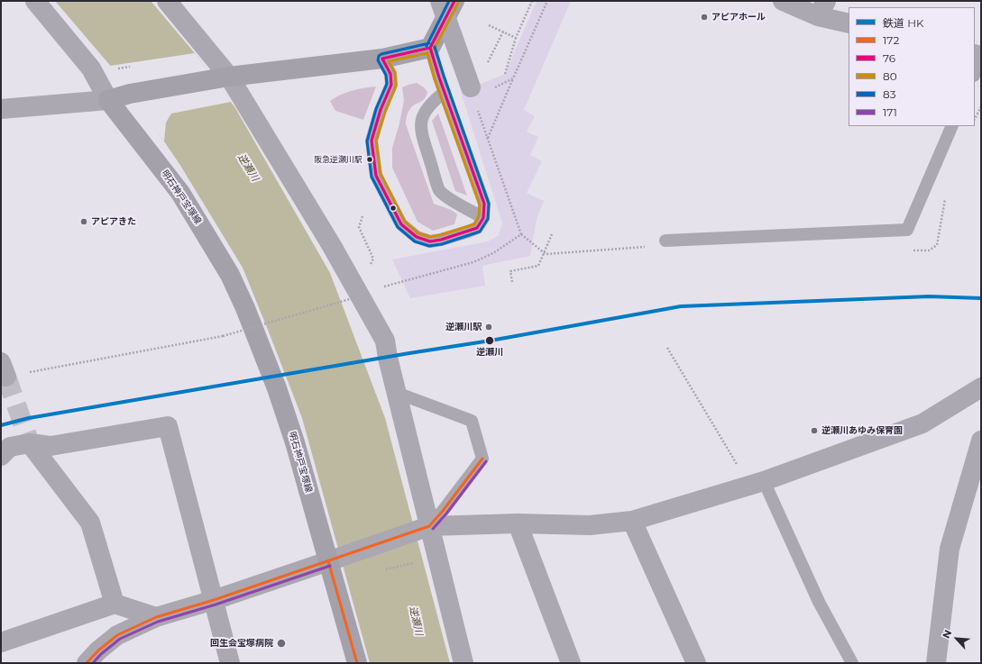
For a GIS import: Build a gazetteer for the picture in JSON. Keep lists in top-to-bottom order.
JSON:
{
  "streets": {
    "main road": ["明石神戸宝塚線"]
  },
  "water": ["逆瀬川"],
  "places": [
    "アピアホール",
    "阪急逆瀬川駅",
    "アピアきた",
    "逆瀬川駅",
    "逆瀬川",
    "逆瀬川あゆみ保育園",
    "回生会宝塚病院"
  ],
  "lines": [
    "transit line 76",
    "transit line 83",
    "transit line 80",
    "rail line HK",
    "transit line 172",
    "transit line 171"
  ],
  "legend": [
    "鉄道 HK",
    "172",
    "76",
    "80",
    "83",
    "171"
  ],
  "north": "top left"
}
